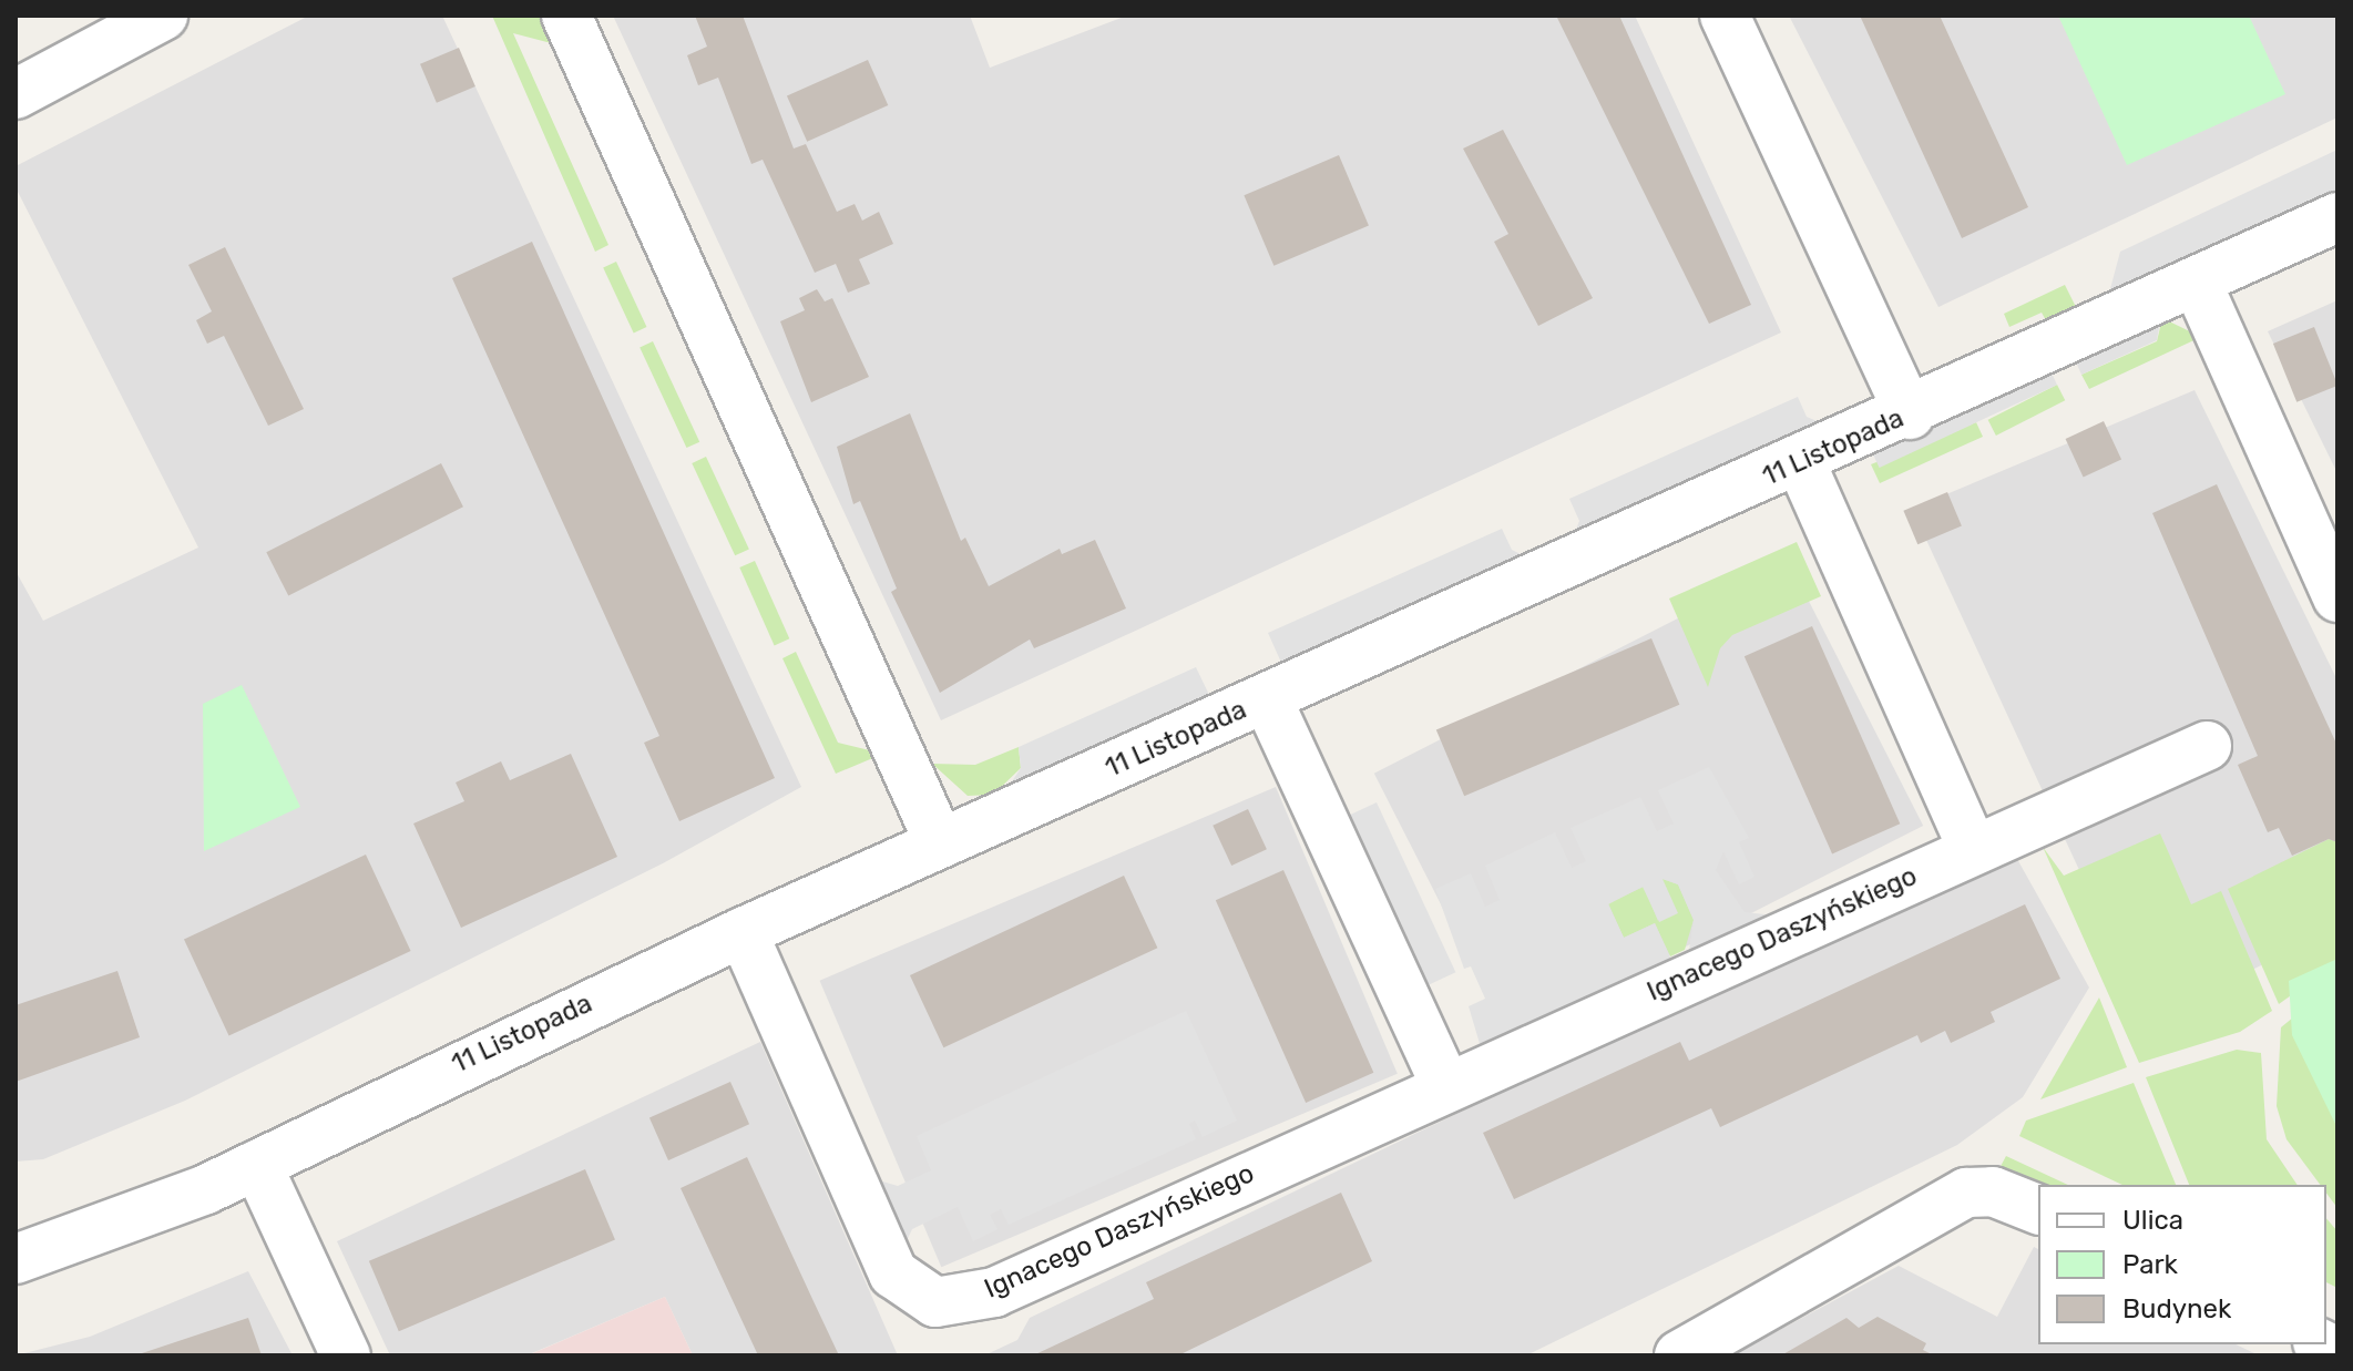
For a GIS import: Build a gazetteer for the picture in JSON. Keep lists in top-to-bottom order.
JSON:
{
  "streets": {
    "street": ["11 Listopada", "Ignacego Daszyńskiego"]
  },
  "crossings": [
    ["11 Listopada", "Ignacego Daszyńskiego"]
  ],
  "legend": ["Ulica", "Park", "Budynek"]
}
